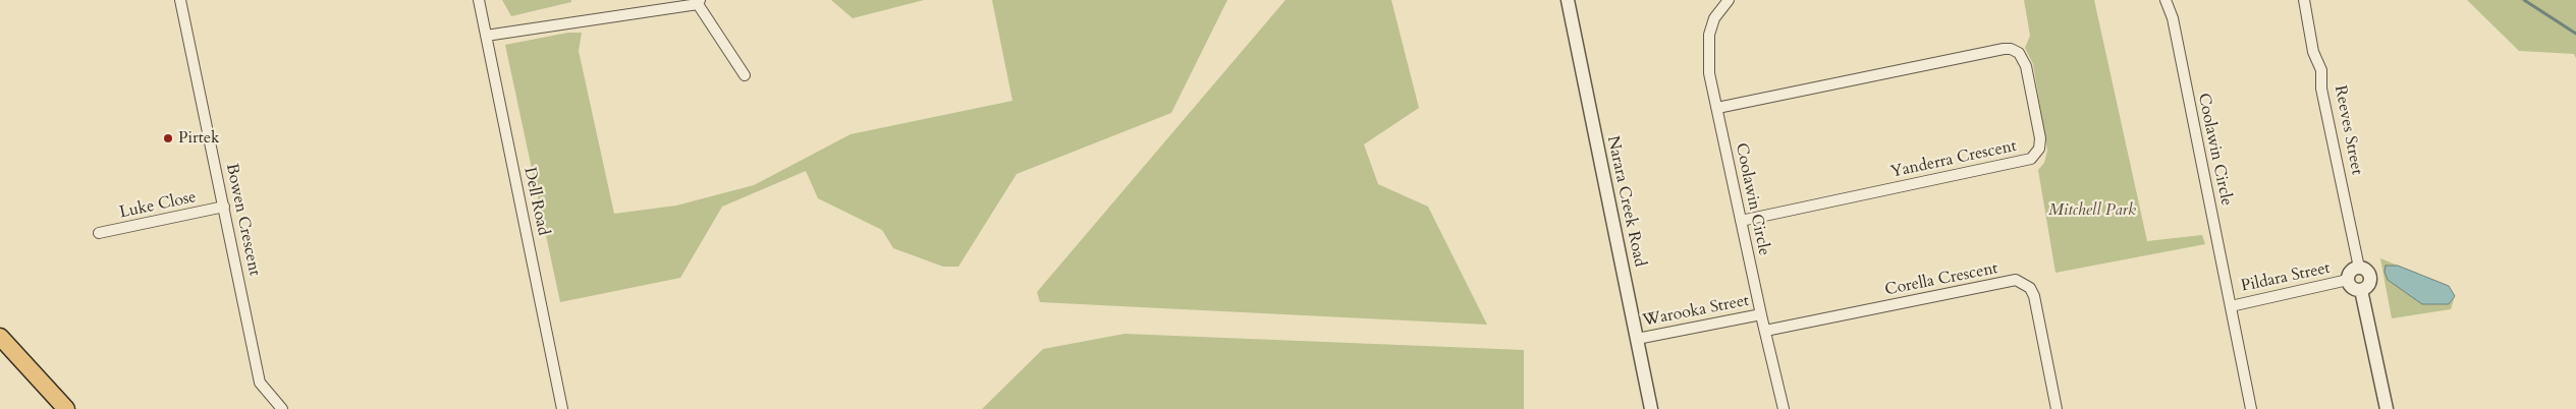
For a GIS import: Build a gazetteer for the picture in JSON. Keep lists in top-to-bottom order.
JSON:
{
  "streets": {
    "street": [
      "Reeves Street",
      "Coolawin Circle",
      "Yanderra Crescent",
      "Dell Road",
      "Narara Creek Road",
      "Luke Close",
      "Bowen Crescent",
      "Pildara Street",
      "Corella Crescent",
      "Warooka Street"
    ]
  },
  "crossings": [
    ["Reeves Street", "Pildara Street"],
    ["Coolawin Circle", "Yanderra Crescent"],
    ["Coolawin Circle", "Pildara Street"],
    ["Coolawin Circle", "Corella Crescent"],
    ["Coolawin Circle", "Warooka Street"],
    ["Narara Creek Road", "Warooka Street"],
    ["Luke Close", "Bowen Crescent"]
  ],
  "parks": ["Mitchell Park"],
  "places": ["Pirtek"]
}
